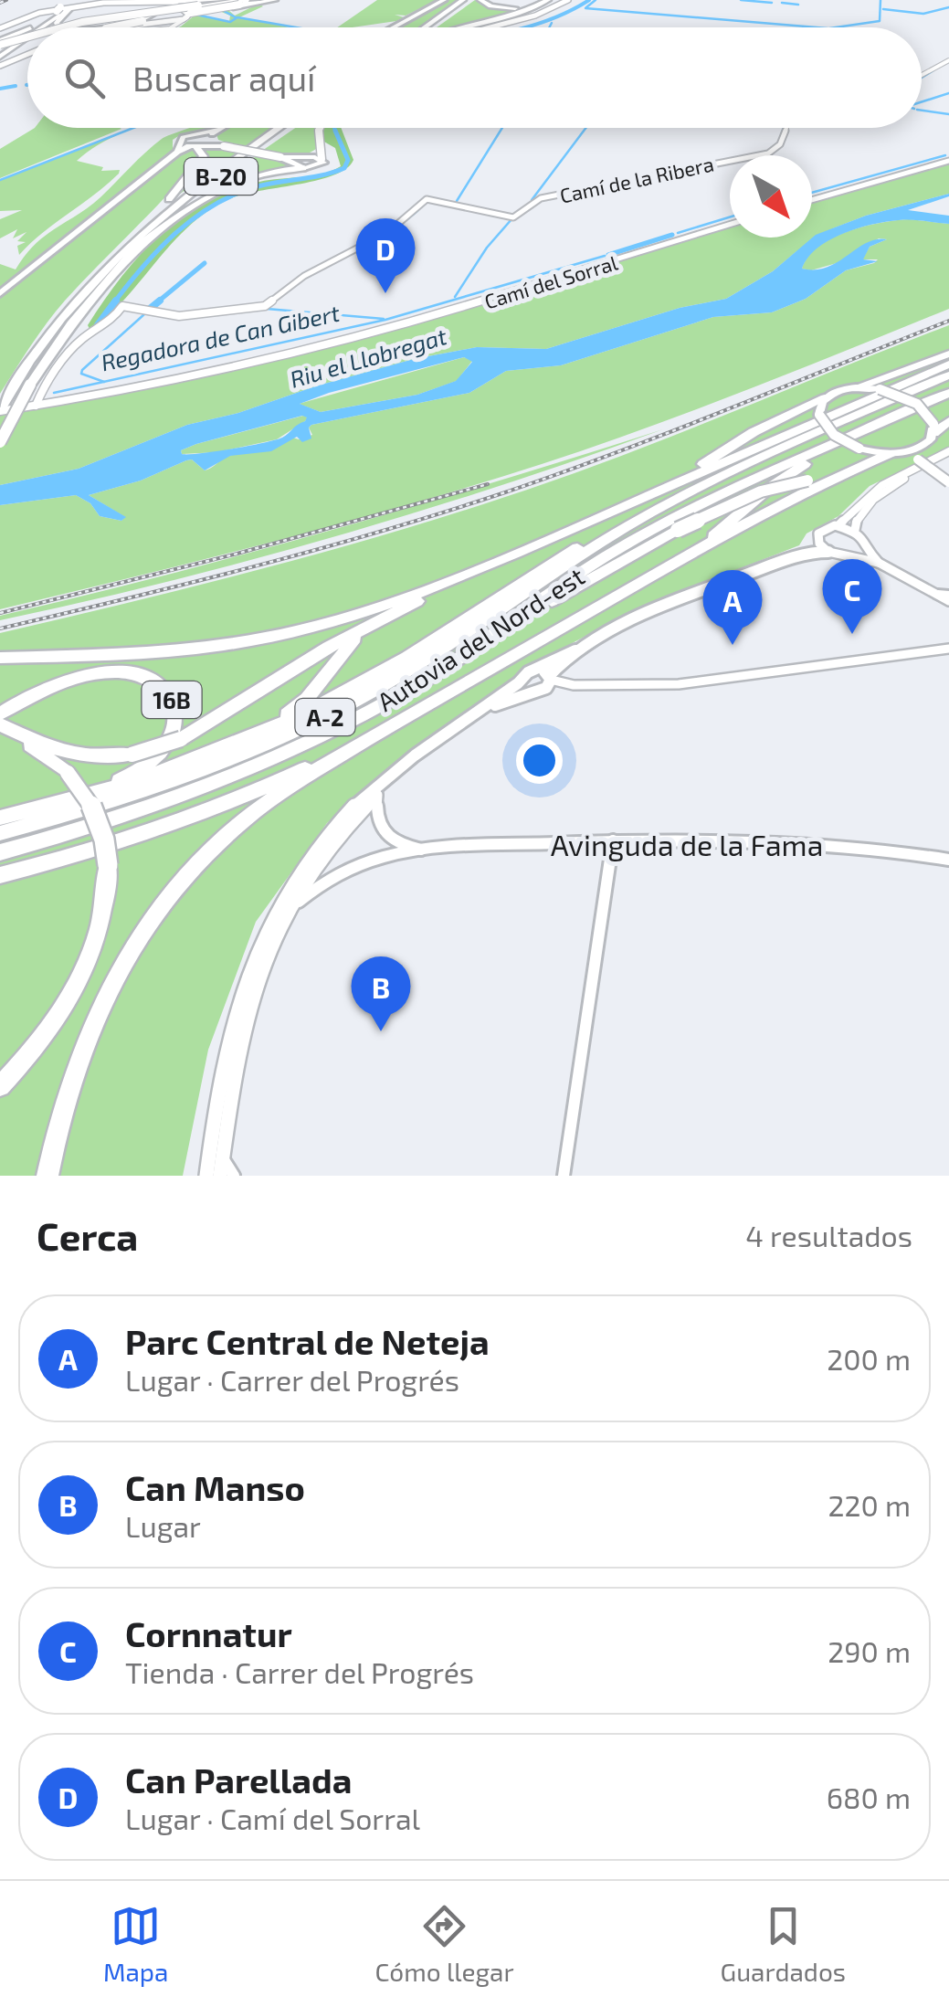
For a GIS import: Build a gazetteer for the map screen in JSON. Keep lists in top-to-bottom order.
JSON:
{
  "streets": {
    "highway": [
      "B-20",
      "Autovia del Nord-est",
      "16B",
      "A-2"
    ],
    "street": ["Camí de la Ribera", "Camí del Sorral", "Avinguda de la Fama"]
  },
  "crossings": [
    ["Camí de la Ribera", "Camí del Sorral"]
  ],
  "water": ["Regadora de Can Gibert", "Riu el Llobregat"],
  "north": "bottom right",
  "page": {
    "search": "Buscar aquí",
    "pins": [
      "D",
      "C",
      "A",
      "B"
    ],
    "heading": ["Cerca", "4 resultados"],
    "list": [
      {
        "mark": "A",
        "name": "Parc Central de Neteja",
        "note": "Lugar · Carrer del Progrés",
        "value": "200 m"
      },
      {
        "mark": "B",
        "name": "Can Manso",
        "note": "Lugar",
        "value": "220 m"
      },
      {
        "mark": "C",
        "name": "Cornnatur",
        "note": "Tienda · Carrer del Progrés",
        "value": "290 m"
      },
      {
        "mark": "D",
        "name": "Can Parellada",
        "note": "Lugar · Camí del Sorral",
        "value": "680 m"
      }
    ],
    "nav": ["Mapa", "Cómo llegar", "Guardados"]
  }
}
